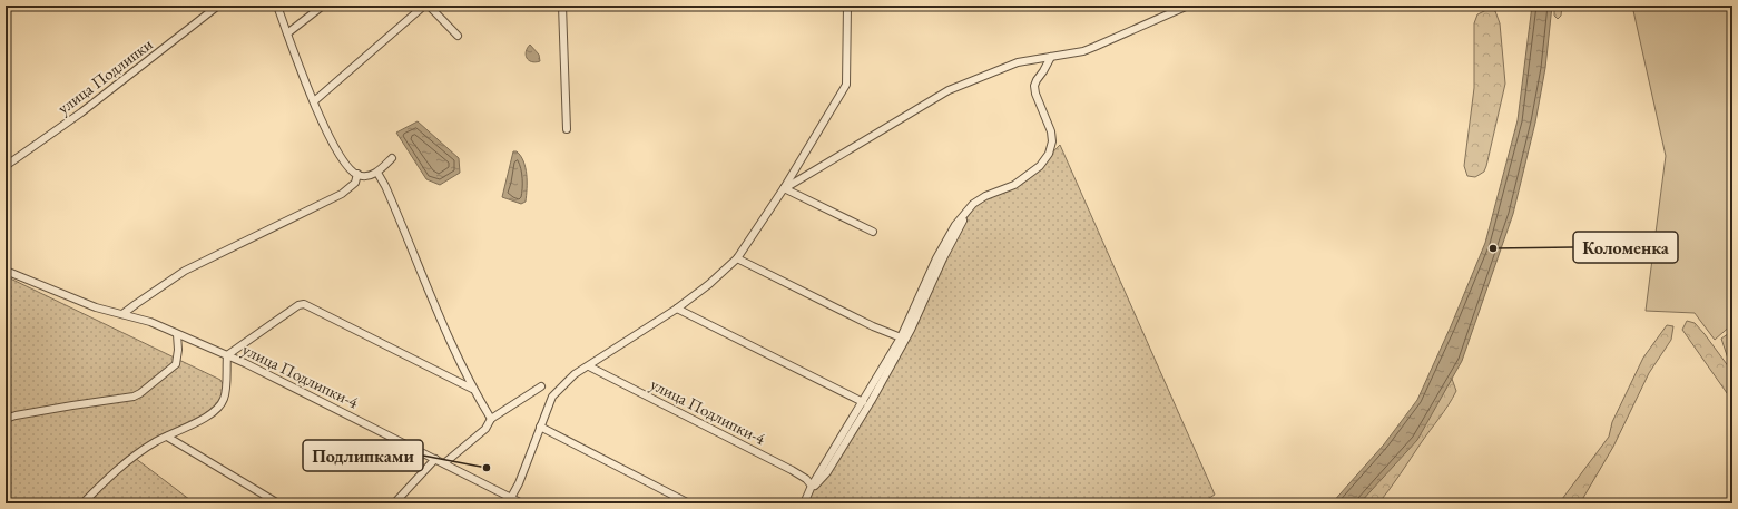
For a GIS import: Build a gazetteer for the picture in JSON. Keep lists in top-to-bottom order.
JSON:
{
  "streets": {
    "street": ["улица Подлипки", "улица Подлипки-4"]
  },
  "places": ["Коломенка", "Подлипками"]
}
